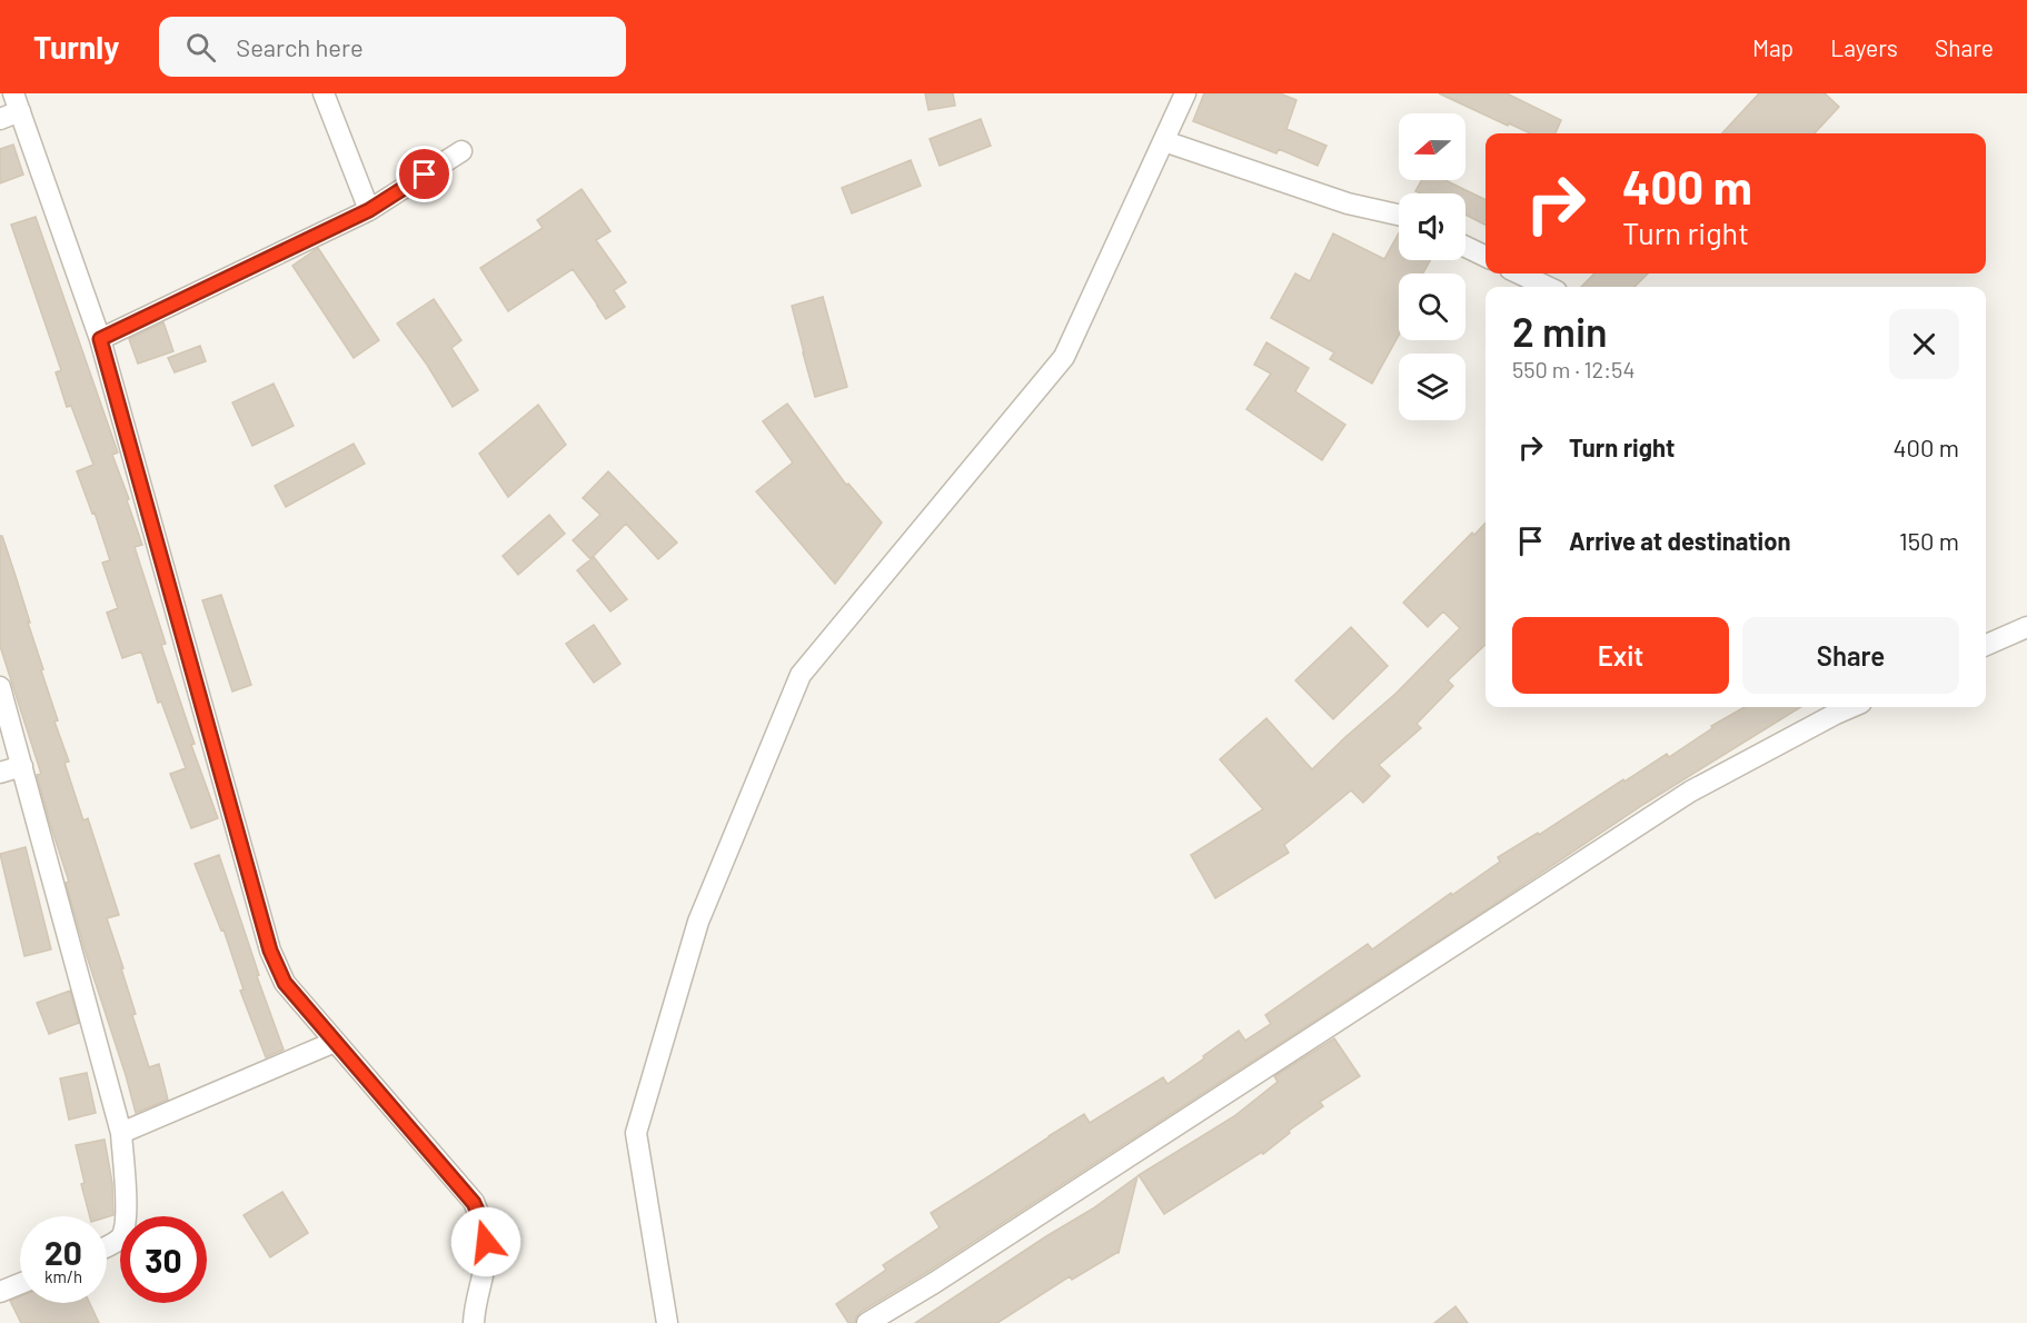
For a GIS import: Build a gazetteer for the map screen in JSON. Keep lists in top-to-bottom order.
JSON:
{
  "north": "left",
  "page": {
    "header": "Turnly",
    "search": "Search here",
    "nav": ["Map", "Layers", "Share"],
    "turn": ["400 m", "Turn right"],
    "heading": ["2 min", "550 m · 12:54"],
    "list": [
      {
        "name": "Turn right",
        "value": "400 m"
      },
      {
        "name": "Arrive at destination",
        "value": "150 m"
      }
    ],
    "buttons": ["Exit", "Share"],
    "speed": "20 km/h",
    "limit": "30"
  }
}
